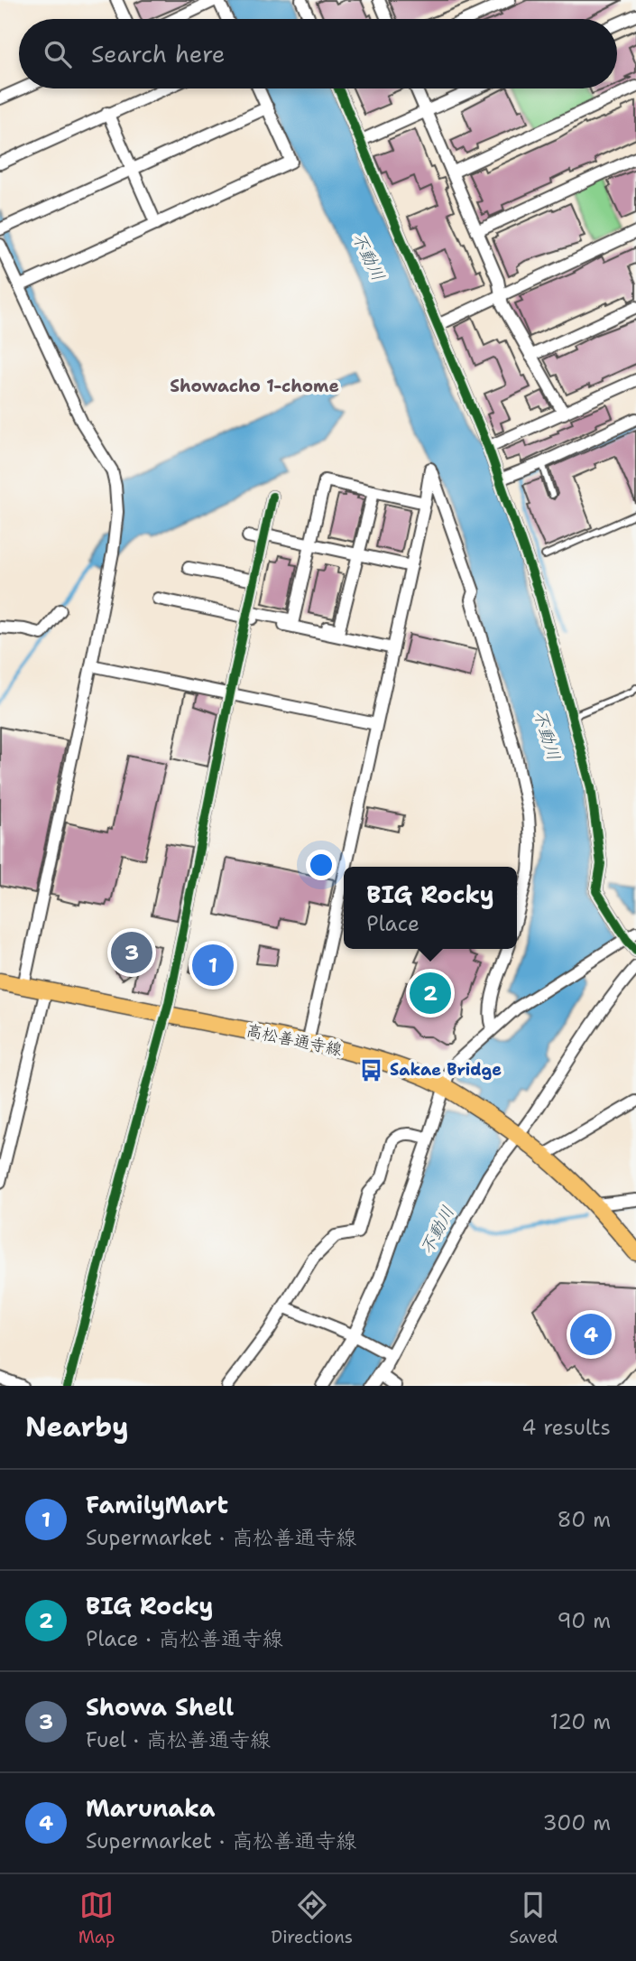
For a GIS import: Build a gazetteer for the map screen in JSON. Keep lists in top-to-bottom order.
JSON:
{
  "streets": {
    "main road": ["高松善通寺線"]
  },
  "districts": ["Showacho 1-chome"],
  "water": ["不動川"],
  "places": {
    "bus stop": ["Sakae Bridge"]
  },
  "page": {
    "search": "Search here",
    "popup": ["BIG Rocky", "Place"],
    "pins": [
      "3",
      "1",
      "2",
      "4"
    ],
    "heading": ["Nearby", "4 results"],
    "list": [
      {
        "mark": "1",
        "name": "FamilyMart",
        "note": "Supermarket · 高松善通寺線",
        "value": "80 m"
      },
      {
        "mark": "2",
        "name": "BIG Rocky",
        "note": "Place · 高松善通寺線",
        "value": "90 m"
      },
      {
        "mark": "3",
        "name": "Showa Shell",
        "note": "Fuel · 高松善通寺線",
        "value": "120 m"
      },
      {
        "mark": "4",
        "name": "Marunaka",
        "note": "Supermarket · 高松善通寺線",
        "value": "300 m"
      }
    ],
    "nav": ["Map", "Directions", "Saved"]
  }
}
